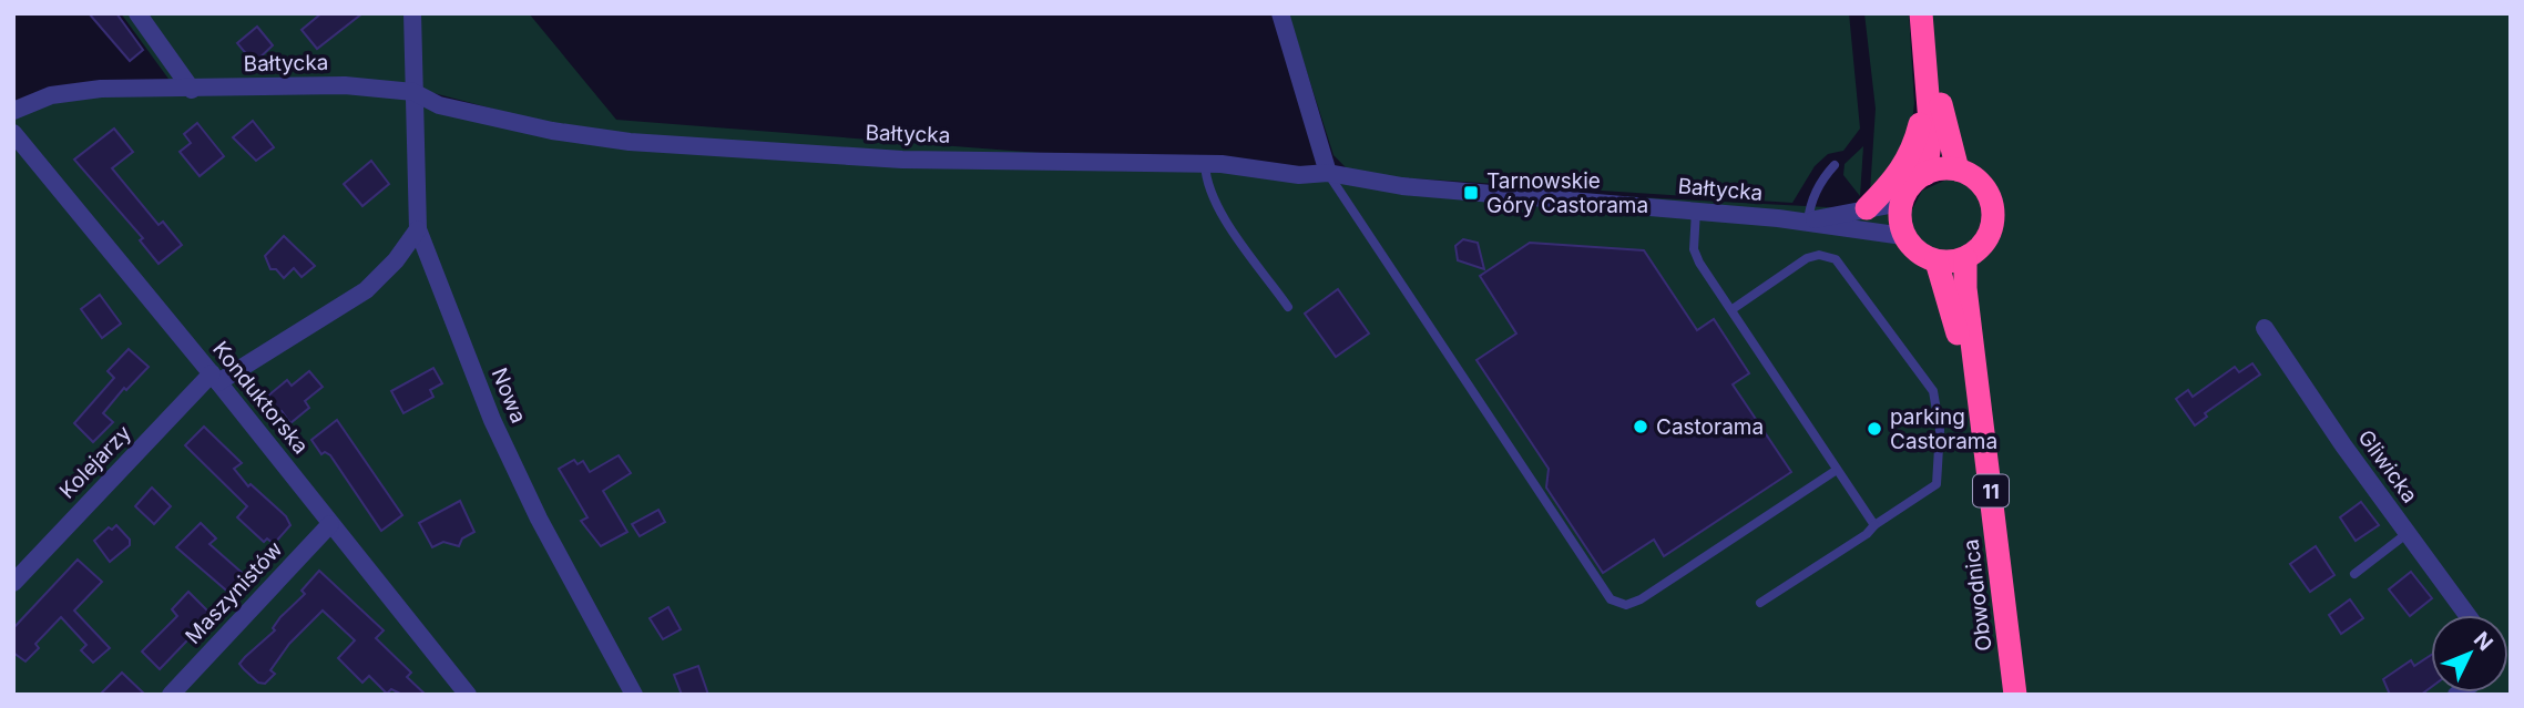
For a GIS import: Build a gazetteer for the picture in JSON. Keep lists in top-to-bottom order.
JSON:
{
  "streets": {
    "highway": ["11", "Obwodnica"],
    "street": [
      "Bałtycka",
      "Nowa",
      "Konduktorska",
      "Kolejarzy",
      "Gliwicka",
      "Maszynistów"
    ]
  },
  "crossings": [
    ["Bałtycka", "Nowa"],
    ["Bałtycka", "Obwodnica"],
    ["Nowa", "Kolejarzy"],
    ["Konduktorska", "Kolejarzy"],
    ["Konduktorska", "Maszynistów"]
  ],
  "places": {
    "transit": ["Tarnowskie Góry Castorama"],
    "other": ["Castorama", "parking Castorama"]
  },
  "north": "top right"
}
